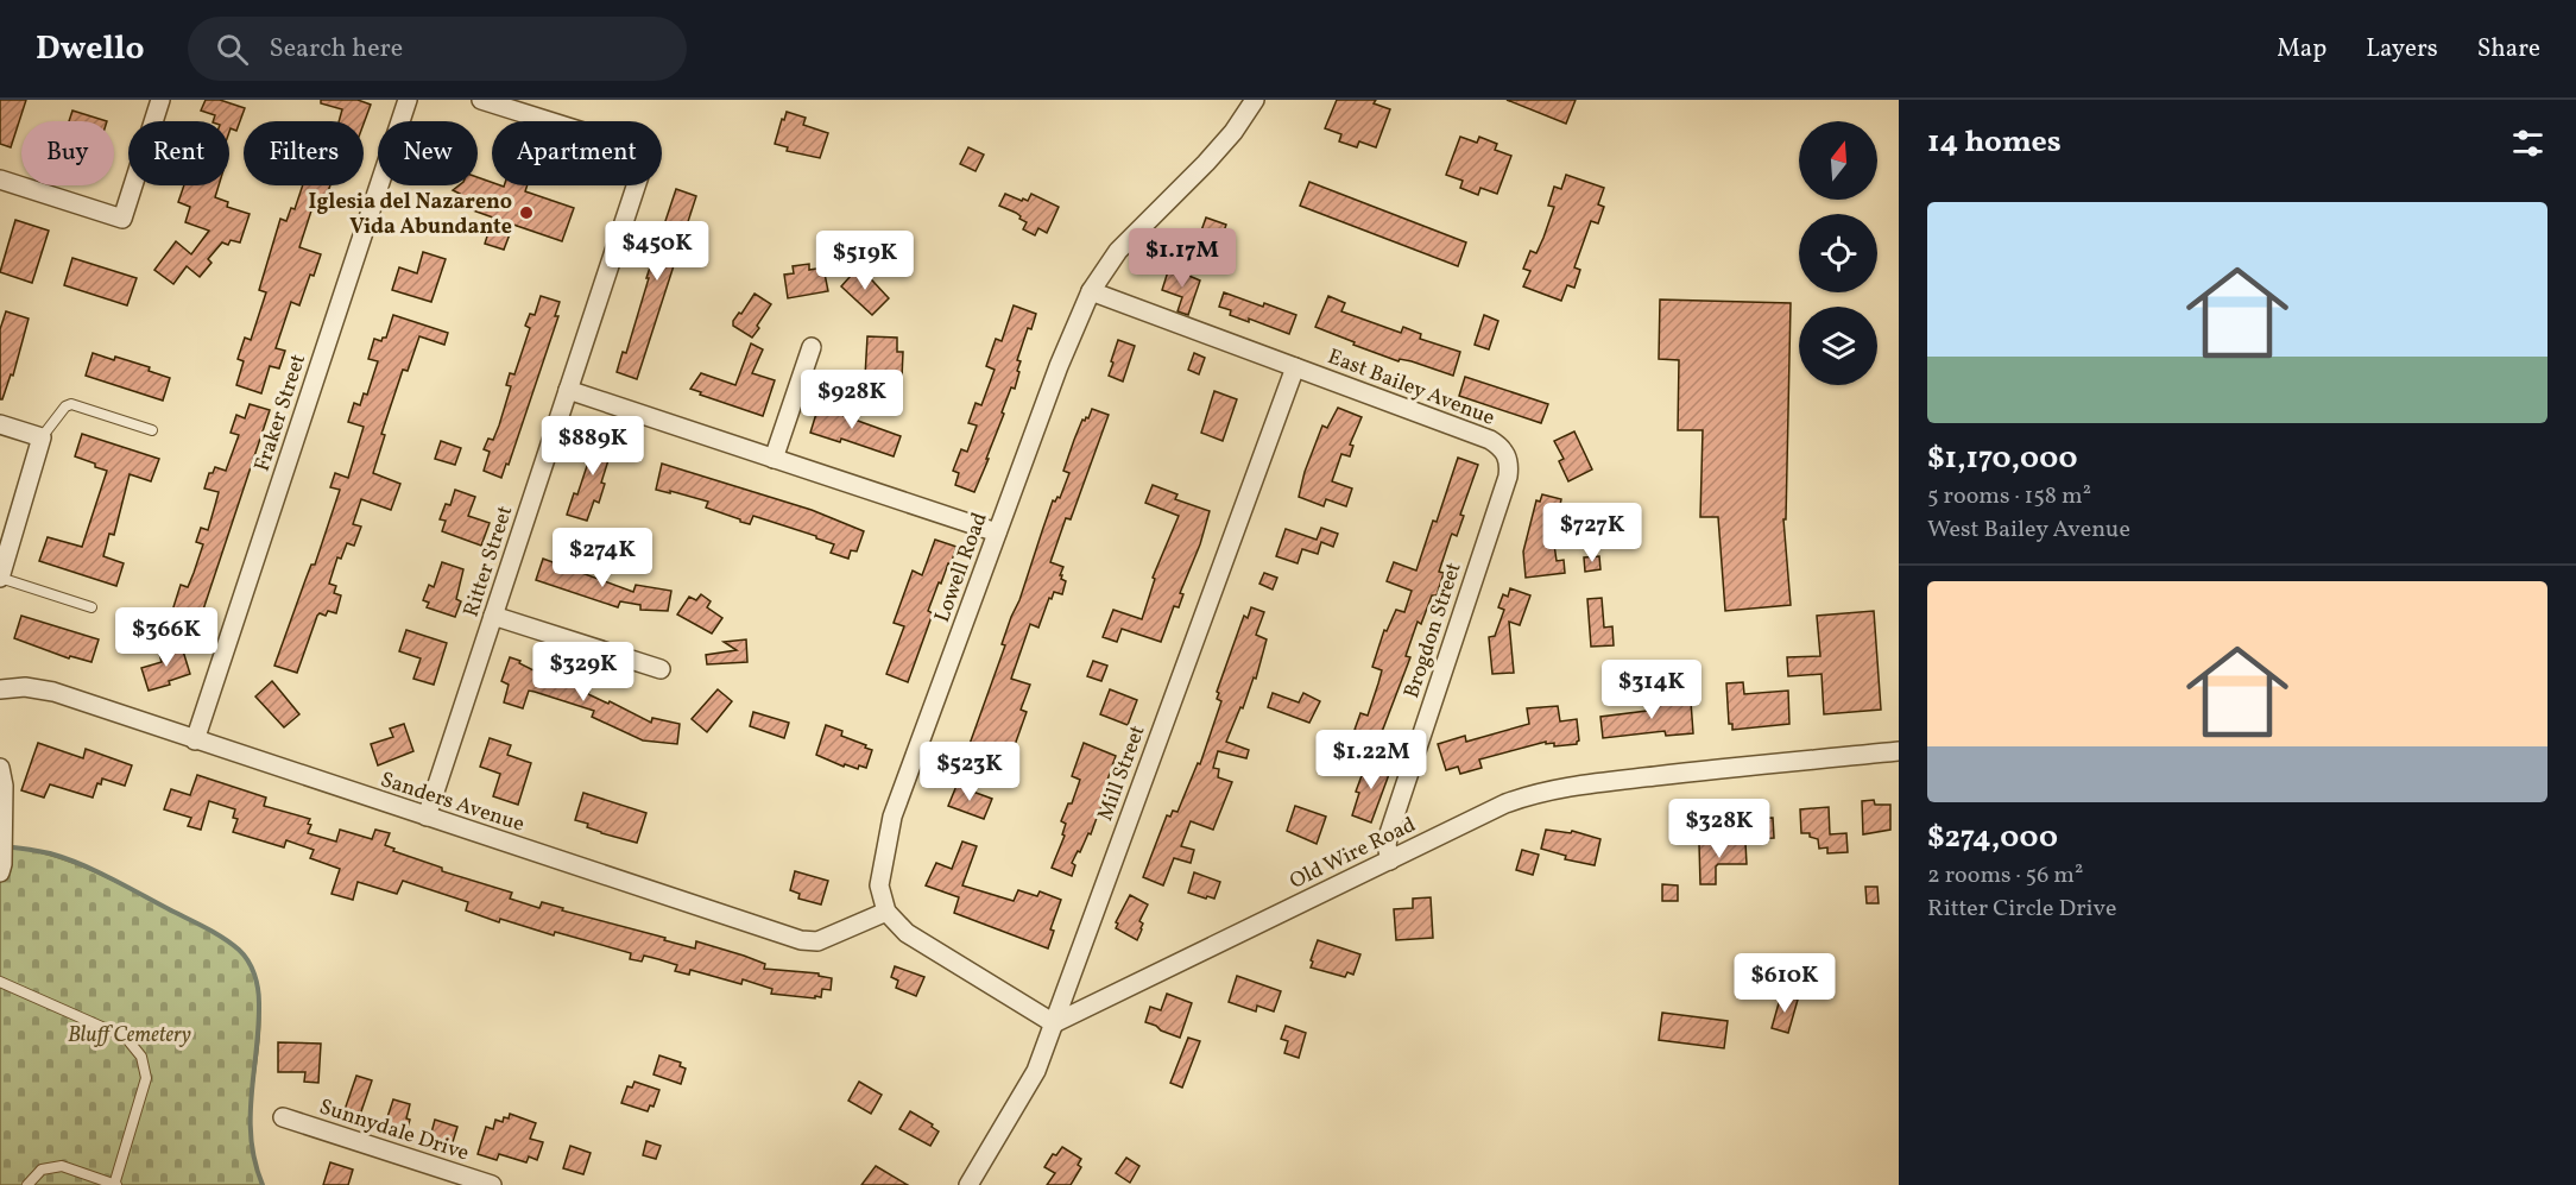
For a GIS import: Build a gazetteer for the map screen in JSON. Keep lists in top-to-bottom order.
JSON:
{
  "streets": {
    "street": [
      "East Bailey Avenue",
      "Fraker Street",
      "Ritter Street",
      "Lowell Road",
      "Brogdon Street",
      "Mill Street",
      "Sanders Avenue",
      "Old Wire Road",
      "Sunnydale Drive"
    ]
  },
  "crossings": [
    ["East Bailey Avenue", "Lowell Road"],
    ["East Bailey Avenue", "Brogdon Street"],
    ["East Bailey Avenue", "Mill Street"],
    ["Fraker Street", "Sanders Avenue"],
    ["Ritter Street", "Sanders Avenue"],
    ["Lowell Road", "Sanders Avenue"],
    ["Brogdon Street", "Old Wire Road"],
    ["Mill Street", "Old Wire Road"]
  ],
  "parks": ["Bluff Cemetery"],
  "places": ["Iglesia del Nazareno Vida Abundante"],
  "north": "top",
  "page": {
    "header": "Dwello",
    "search": "Search here",
    "nav": ["Map", "Layers", "Share"],
    "heading": "14 homes",
    "chip": [
      "Buy",
      "Rent",
      "Filters",
      "New",
      "Apartment"
    ],
    "list": [
      {
        "name": "$1,170,000",
        "note": "5 rooms · 158 m² · West Bailey Avenue"
      },
      {
        "name": "$274,000",
        "note": "2 rooms · 56 m² · Ritter Circle Drive"
      }
    ],
    "price": [
      "$450K",
      "$1.17M",
      "$519K",
      "$928K",
      "$889K",
      "$727K",
      "$274K",
      "$366K",
      "$329K",
      "$314K",
      "$1.22M",
      "$523K",
      "$328K",
      "$610K"
    ]
  }
}
